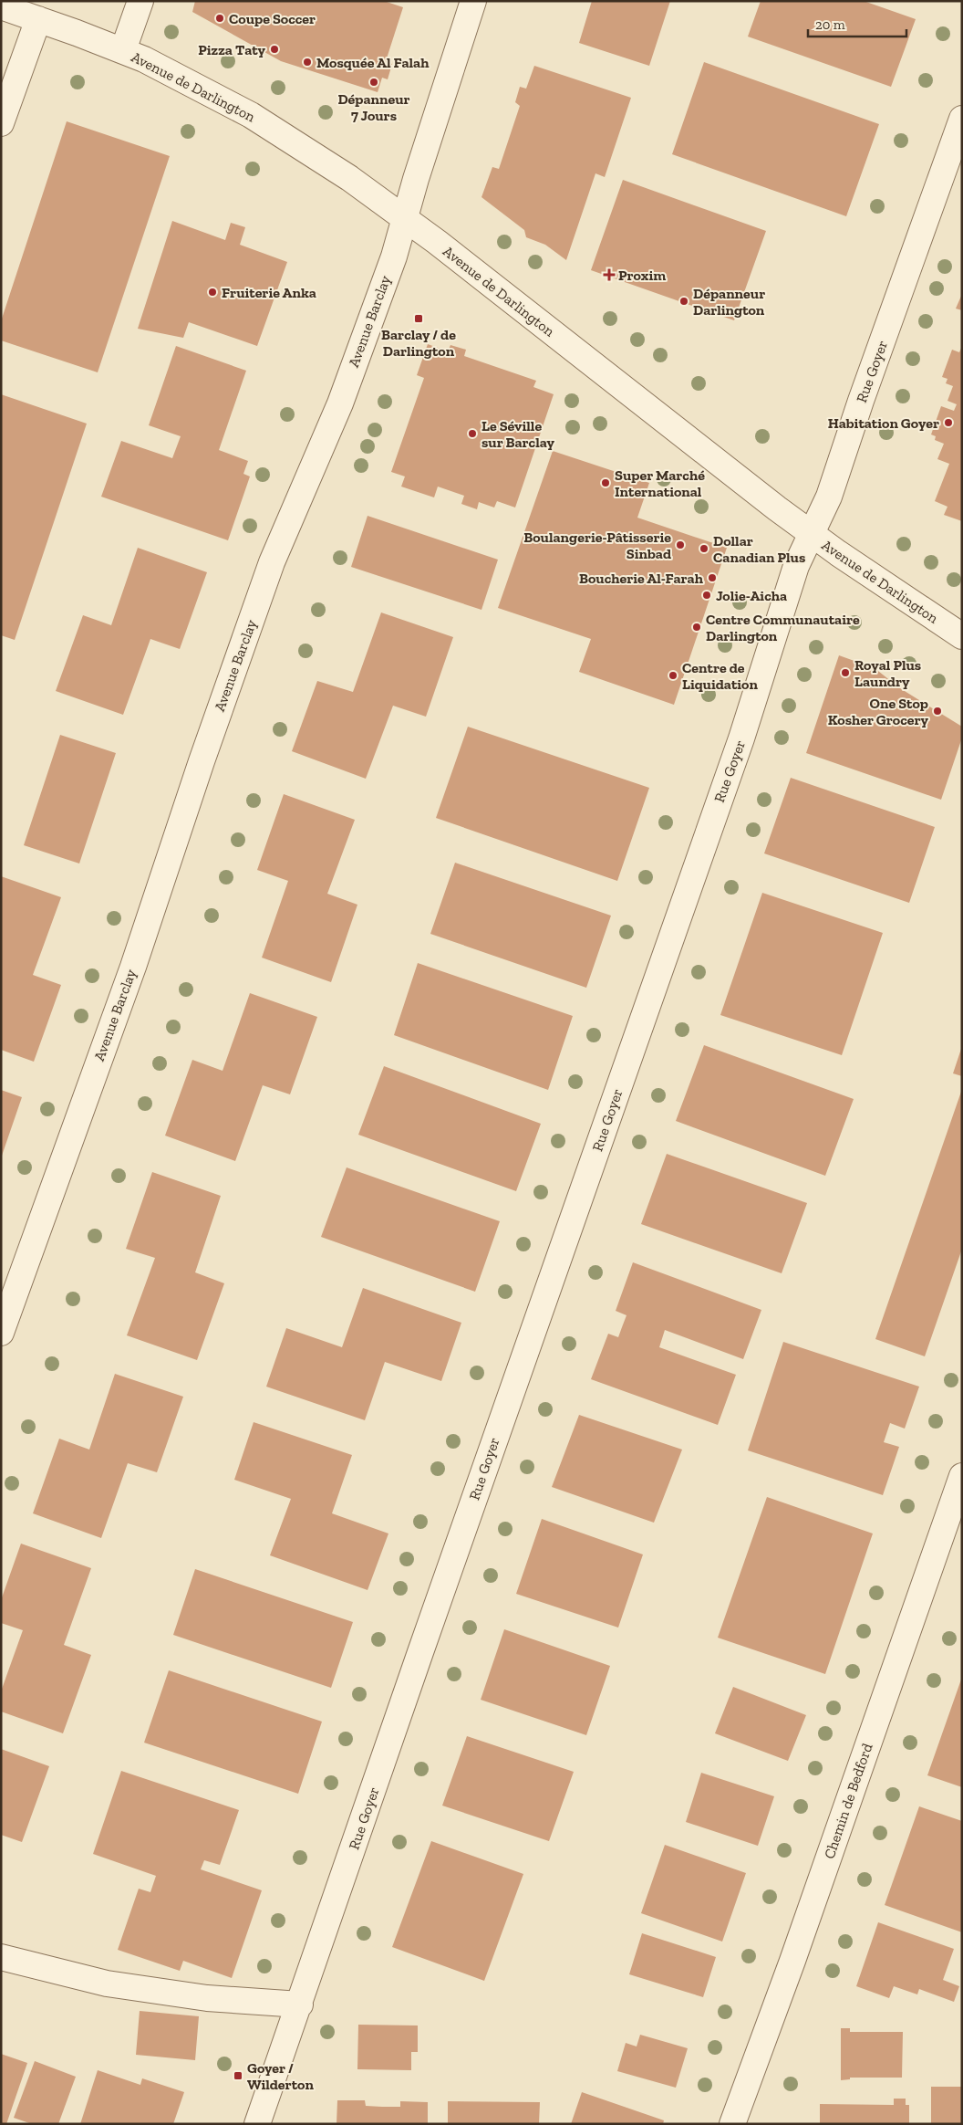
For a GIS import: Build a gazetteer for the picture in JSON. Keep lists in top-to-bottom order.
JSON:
{
  "streets": {
    "street": [
      "Avenue de Darlington",
      "Avenue Barclay",
      "Rue Goyer",
      "Chemin de Bedford"
    ]
  },
  "crossings": [
    ["Avenue de Darlington", "Avenue Barclay"],
    ["Avenue de Darlington", "Rue Goyer"]
  ],
  "places": {
    "other": [
      "Coupe Soccer",
      "Pizza Taty",
      "Mosquée Al Falah",
      "Dépanneur 7 Jours",
      "Fruiterie Anka",
      "Dépanneur Darlington",
      "Habitation Goyer",
      "Le Séville sur Barclay",
      "Super Marché International",
      "Boulangerie-Pâtisserie Sinbad",
      "Dollar Canadian Plus",
      "Boucherie Al-Farah",
      "Jolie-Aicha",
      "Centre Communautaire Darlington",
      "Royal Plus Laundry",
      "Centre de Liquidation",
      "One Stop Kosher Grocery"
    ],
    "health": ["Proxim"],
    "transit": ["Barclay / de Darlington", "Goyer / Wilderton"]
  },
  "scale_bar": "20 m"
}
